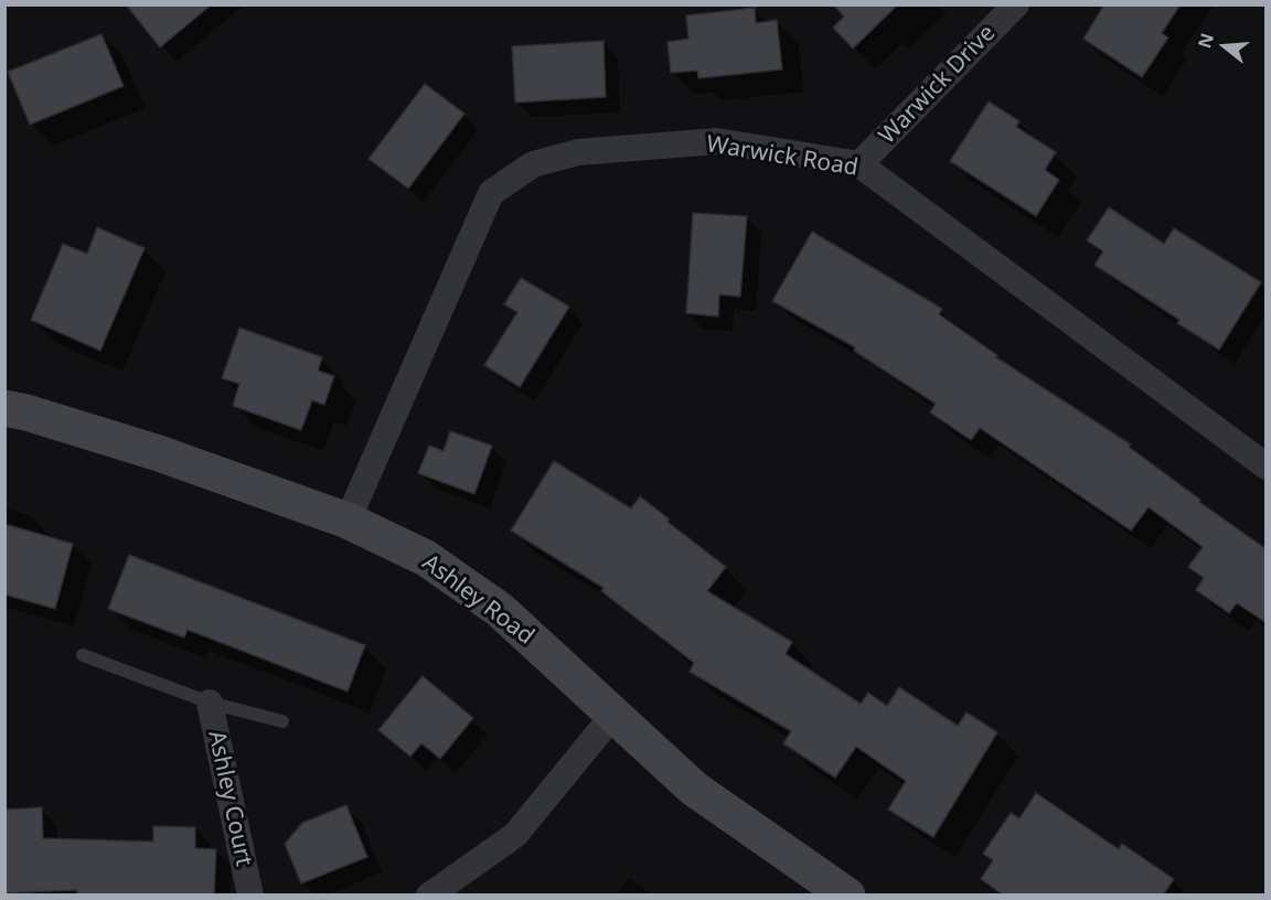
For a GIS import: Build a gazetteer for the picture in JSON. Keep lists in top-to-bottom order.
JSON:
{
  "streets": {
    "main road": ["Ashley Road"],
    "street": ["Warwick Drive", "Warwick Road", "Ashley Court"]
  },
  "crossings": [
    ["Warwick Drive", "Warwick Road"],
    ["Warwick Road", "Ashley Road"]
  ],
  "north": "left"
}
